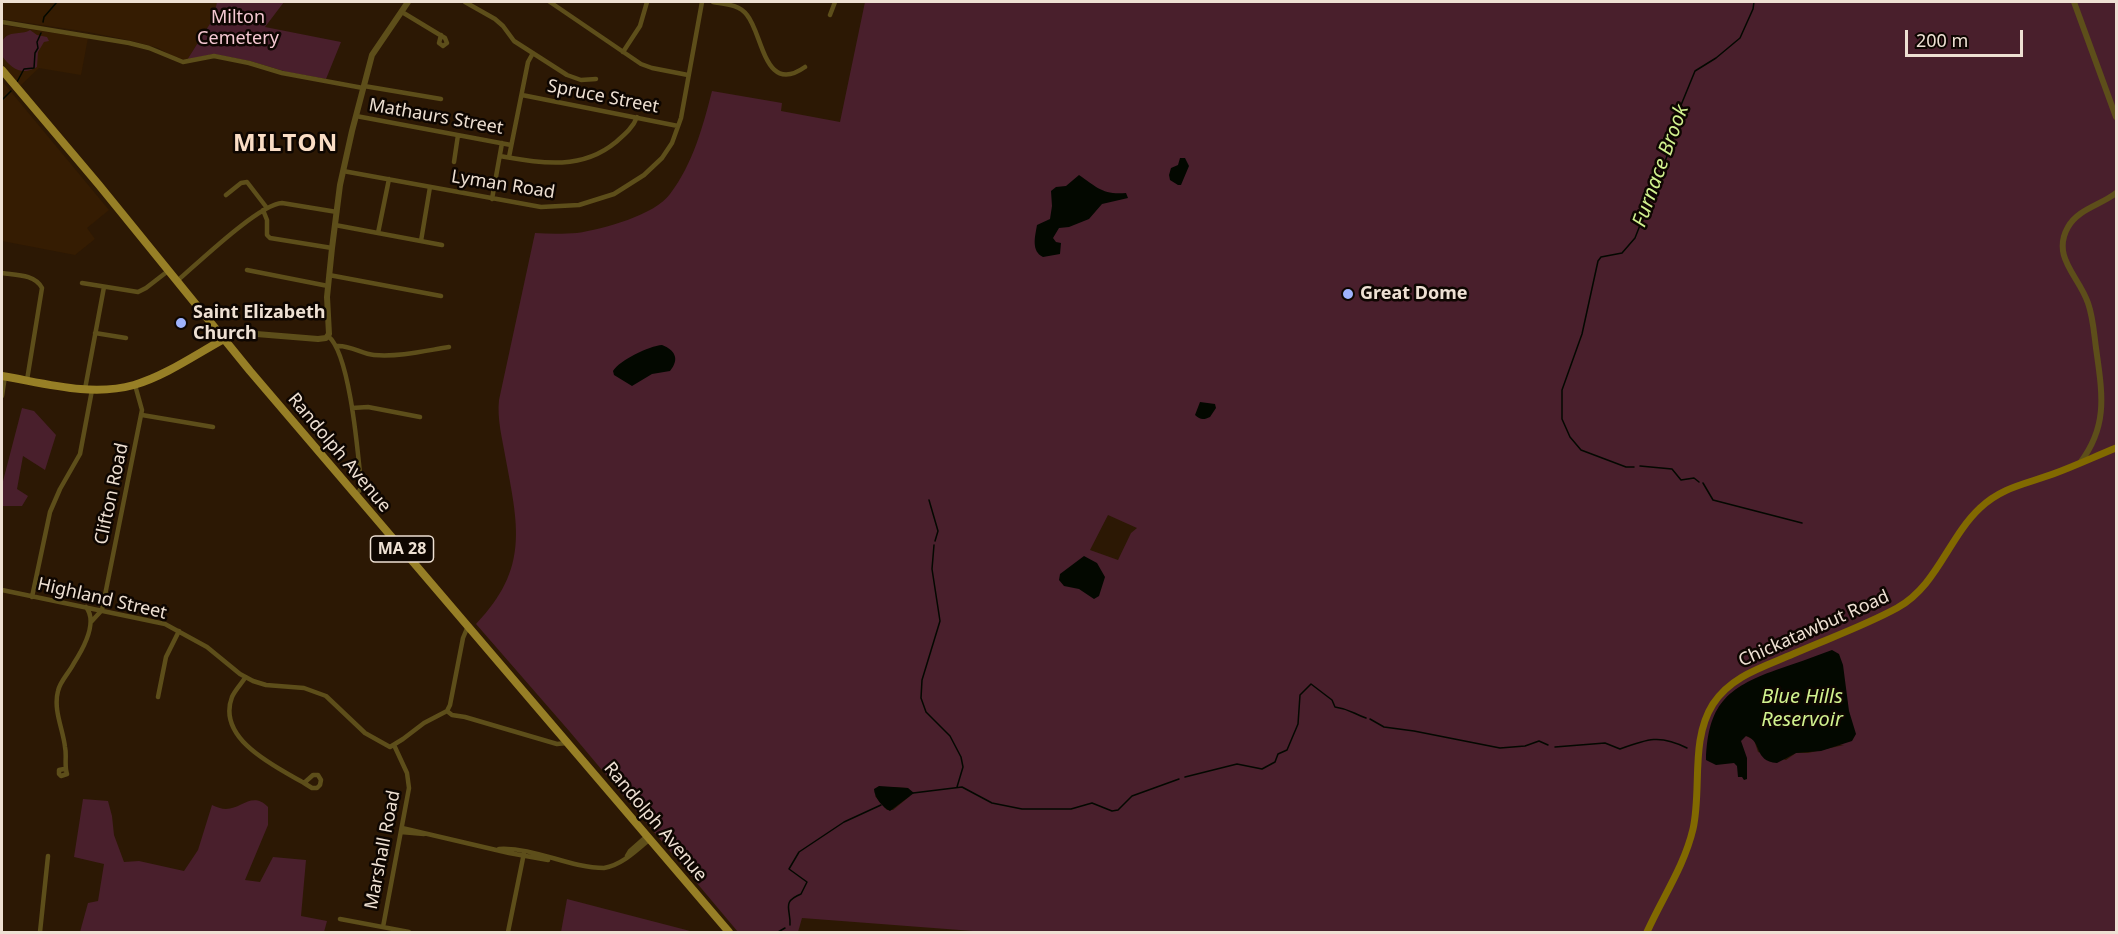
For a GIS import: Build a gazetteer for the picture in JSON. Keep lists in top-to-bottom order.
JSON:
{
  "streets": {
    "main road": ["Randolph Avenue", "MA 28", "Chickatawbut Road"],
    "street": [
      "Spruce Street",
      "Mathaurs Street",
      "Lyman Road",
      "Clifton Road",
      "Highland Street",
      "Marshall Road"
    ]
  },
  "crossings": [
    ["Spruce Street", "Lyman Road"],
    ["Clifton Road", "Highland Street"],
    ["Highland Street", "Marshall Road"]
  ],
  "districts": ["MILTON"],
  "water": ["Furnace Brook", "Blue Hills Reservoir"],
  "parks": ["Milton Cemetery"],
  "places": ["Great Dome", "Saint Elizabeth Church"],
  "scale_bar": "200 m"
}
